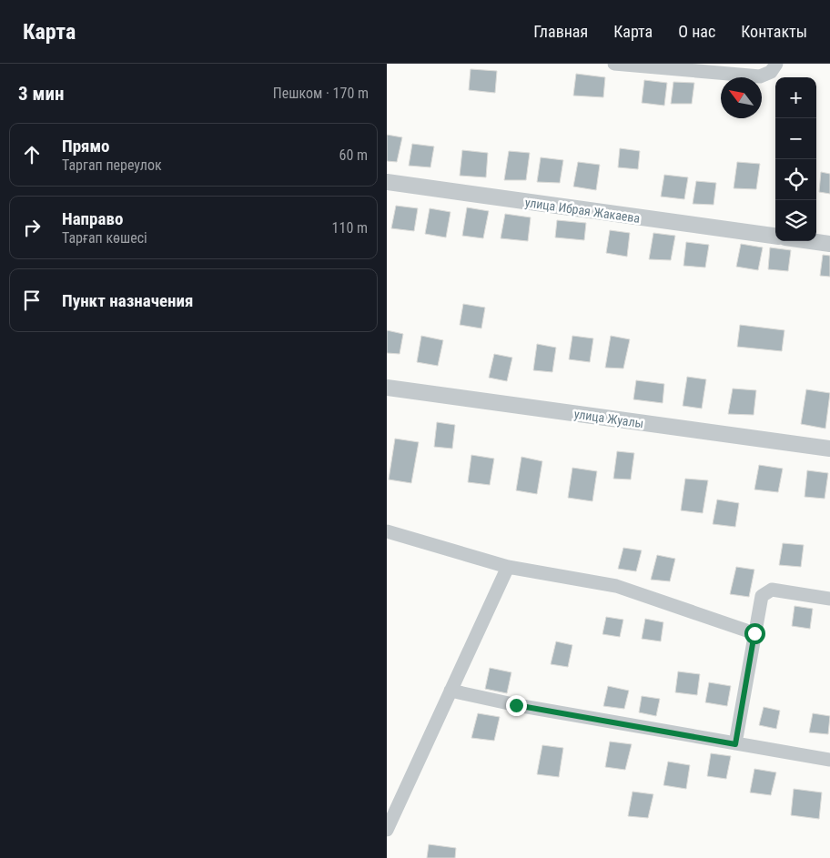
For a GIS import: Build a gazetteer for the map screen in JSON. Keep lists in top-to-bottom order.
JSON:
{
  "streets": {
    "street": ["улица Ибрая Жакаева", "улица Жуалы"]
  },
  "north": "top left",
  "page": {
    "header": "Карта",
    "nav": [
      "Главная",
      "Карта",
      "О нас",
      "Контакты"
    ],
    "heading": ["3 мин", "Пешком · 170 m"],
    "map_buttons": ["+", "−"],
    "list": [
      ["Прямо", "Таргап переулок", "60 m"],
      ["Направо", "Тарғап көшесі", "110 m"],
      "Пункт назначения"
    ]
  }
}
